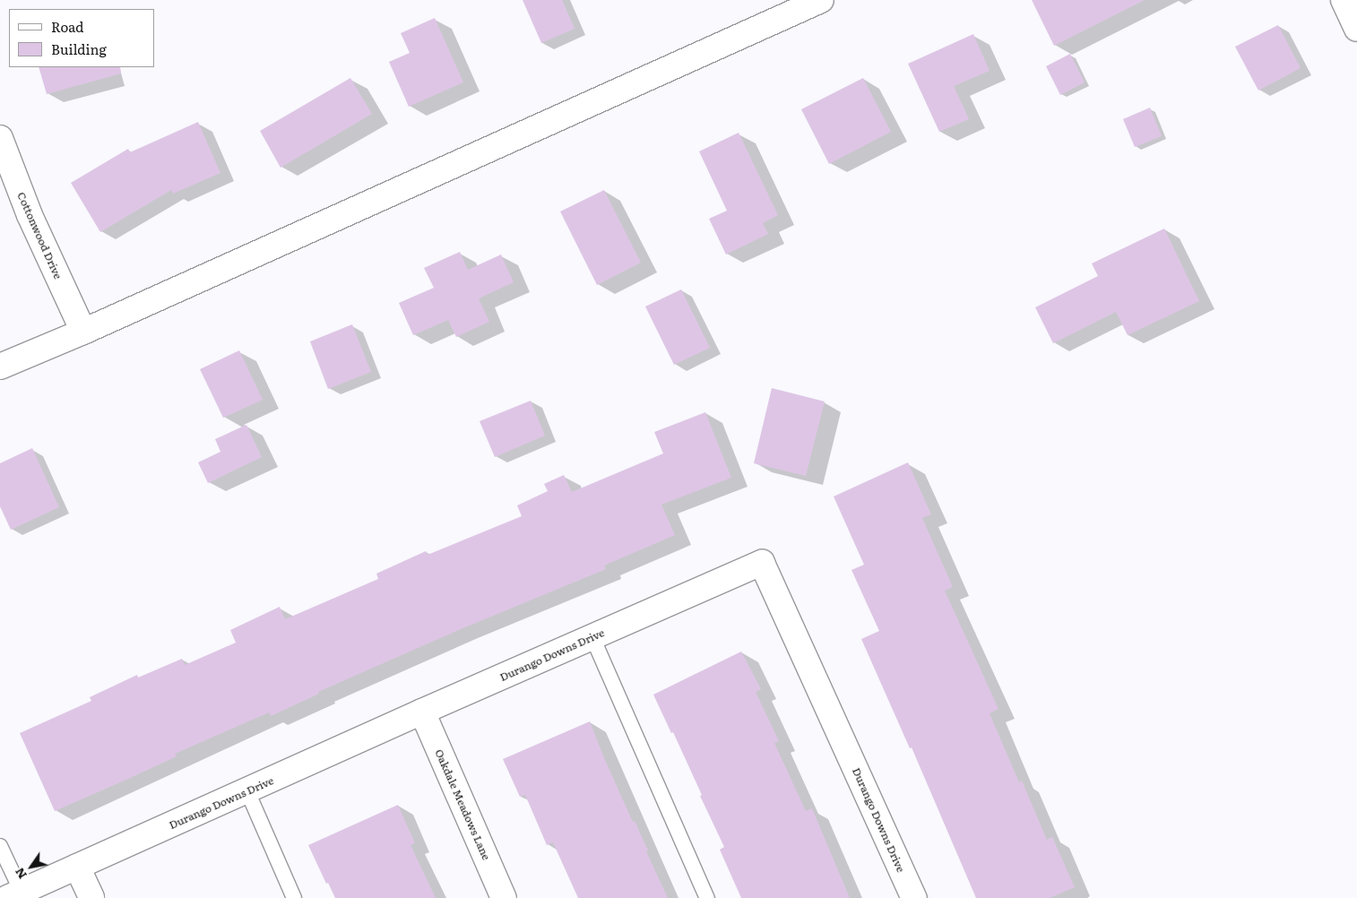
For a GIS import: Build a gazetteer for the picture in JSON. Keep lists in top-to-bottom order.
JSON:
{
  "streets": {
    "street": ["Cottonwood Drive", "Durango Downs Drive", "Oakdale Meadows Lane"]
  },
  "crossings": [
    ["Durango Downs Drive", "Oakdale Meadows Lane"]
  ],
  "legend": ["Road", "Building"],
  "north": "bottom left"
}
